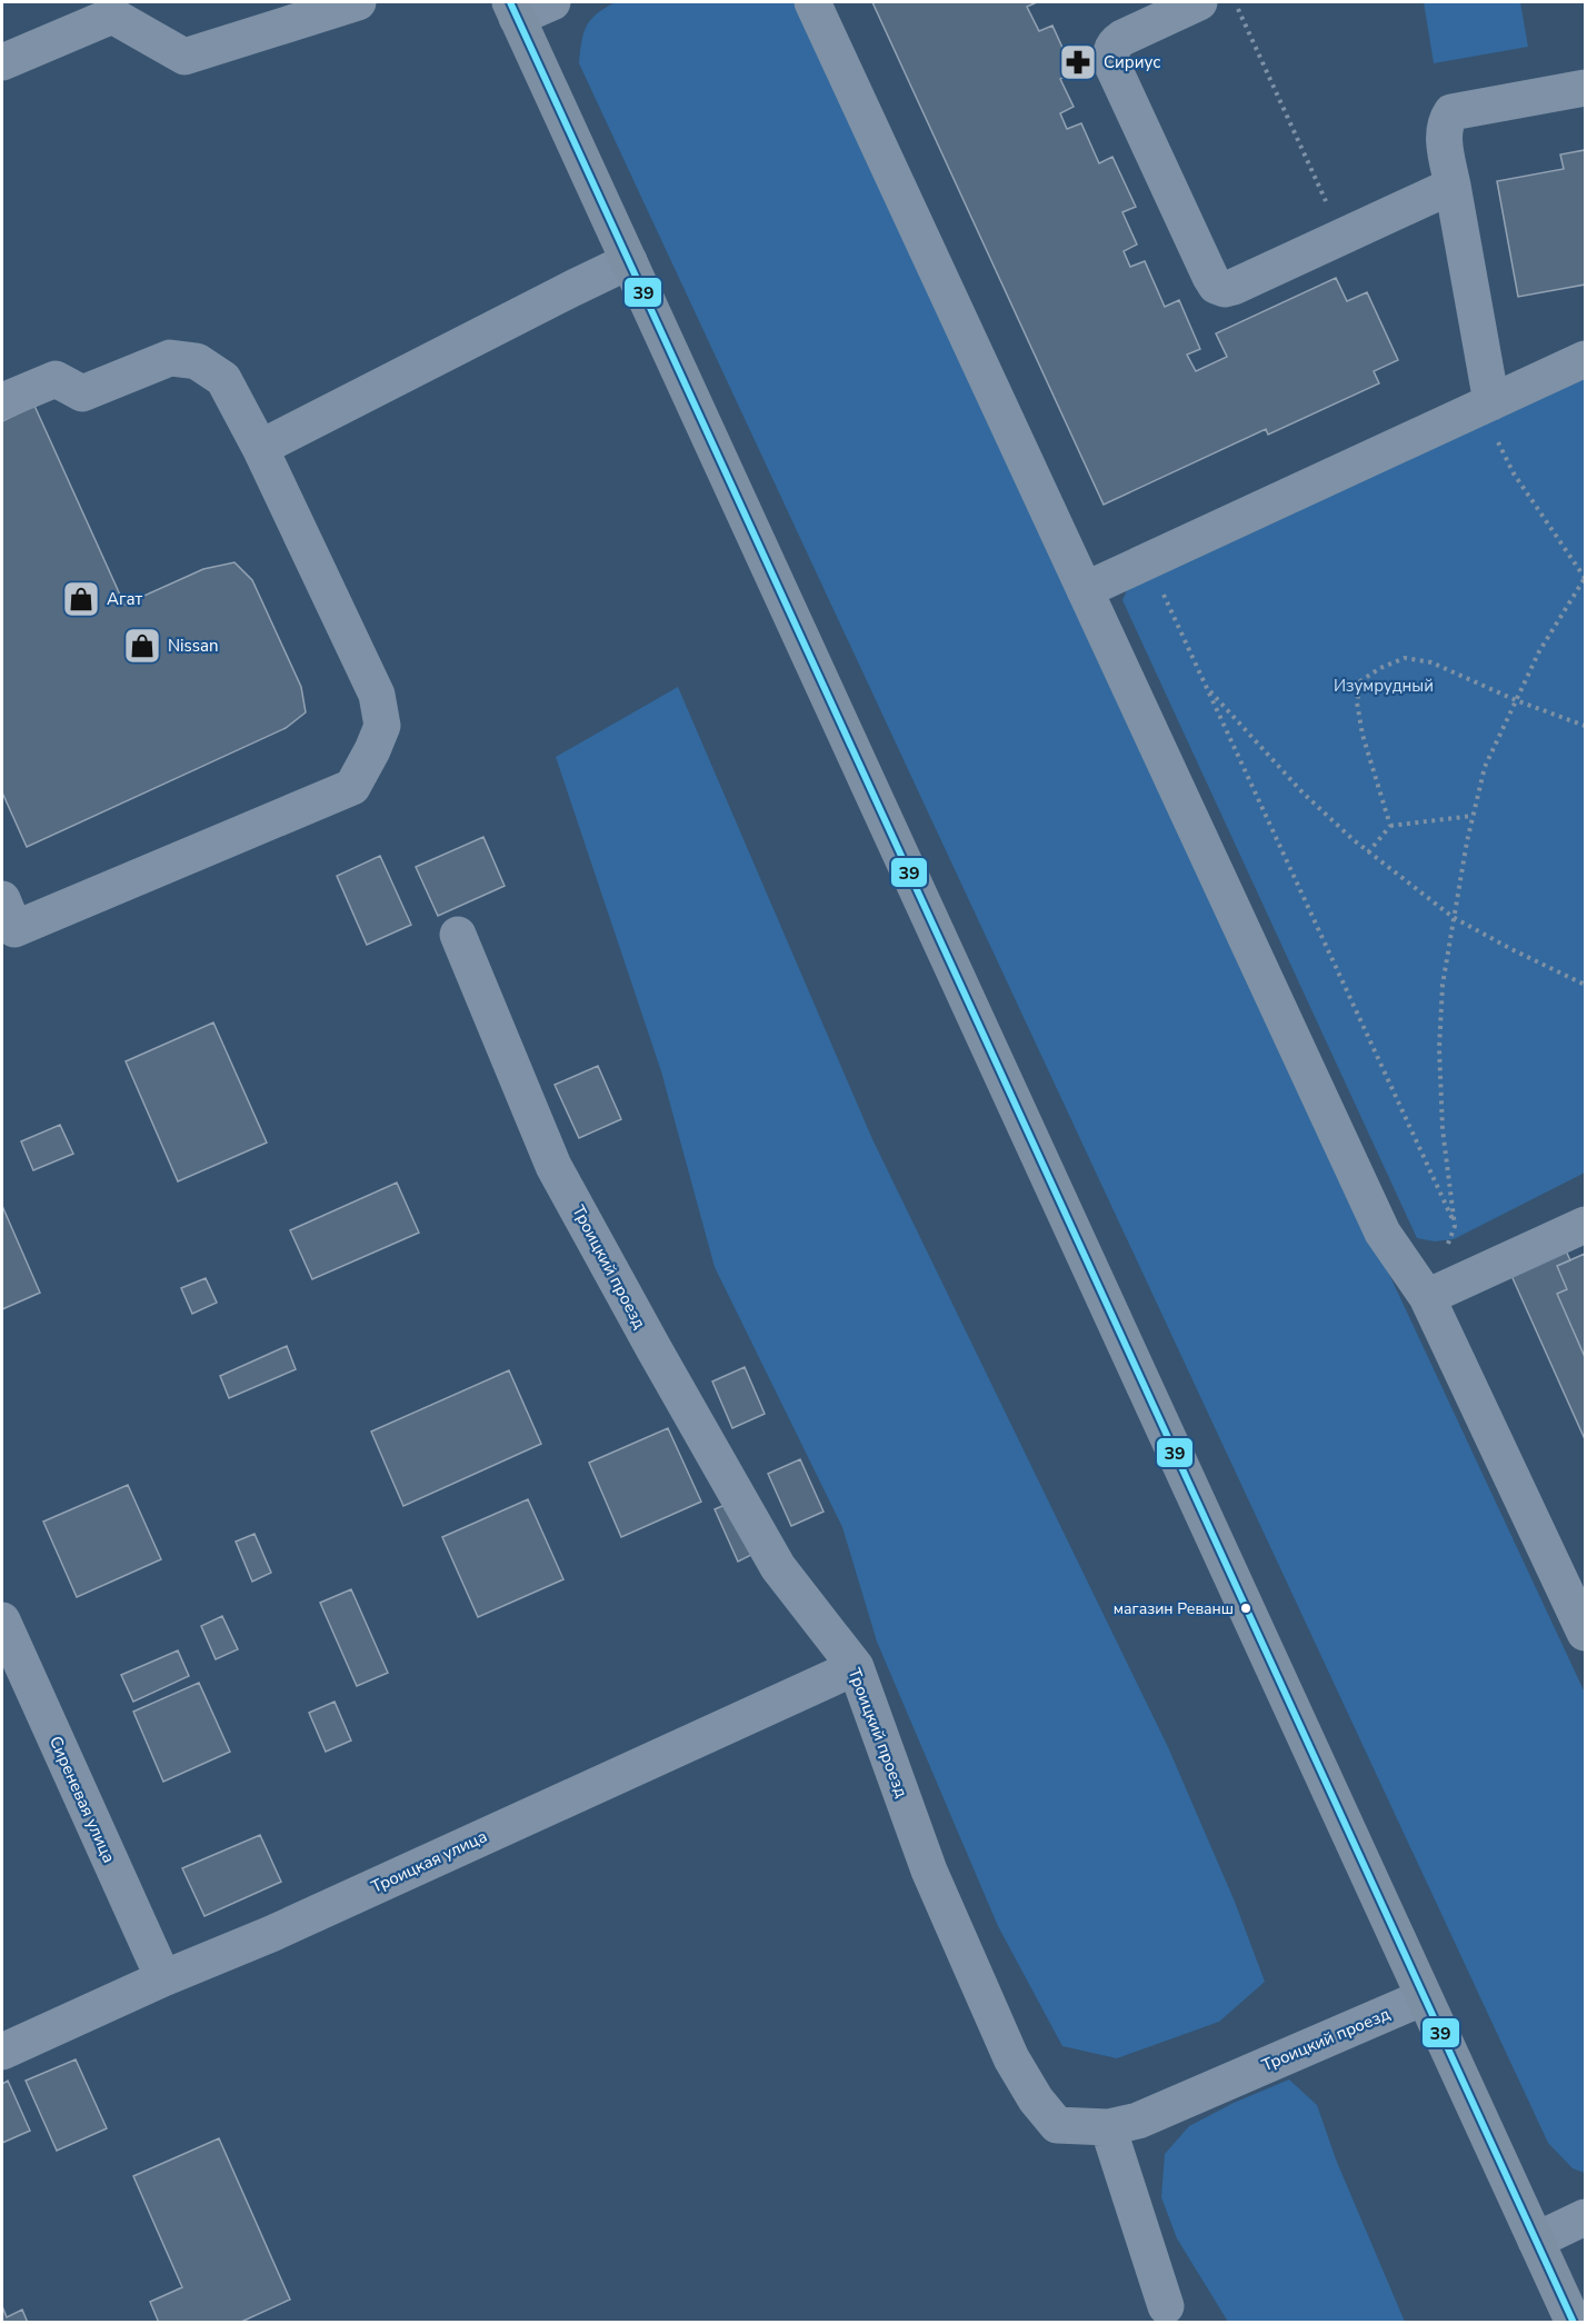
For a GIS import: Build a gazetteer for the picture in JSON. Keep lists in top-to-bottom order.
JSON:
{
  "streets": {
    "street": ["Троицкий проезд", "Сиреневая улица", "Троицкая улица"]
  },
  "crossings": [
    ["Троицкий проезд", "Троицкая улица"],
    ["Сиреневая улица", "Троицкая улица"]
  ],
  "parks": ["Изумрудный"],
  "places": {
    "pharmacy": ["Сириус"],
    "shop": ["Агат", "Nissan"],
    "other": ["магазин Реванш"]
  },
  "lines": ["transit line 39"]
}
